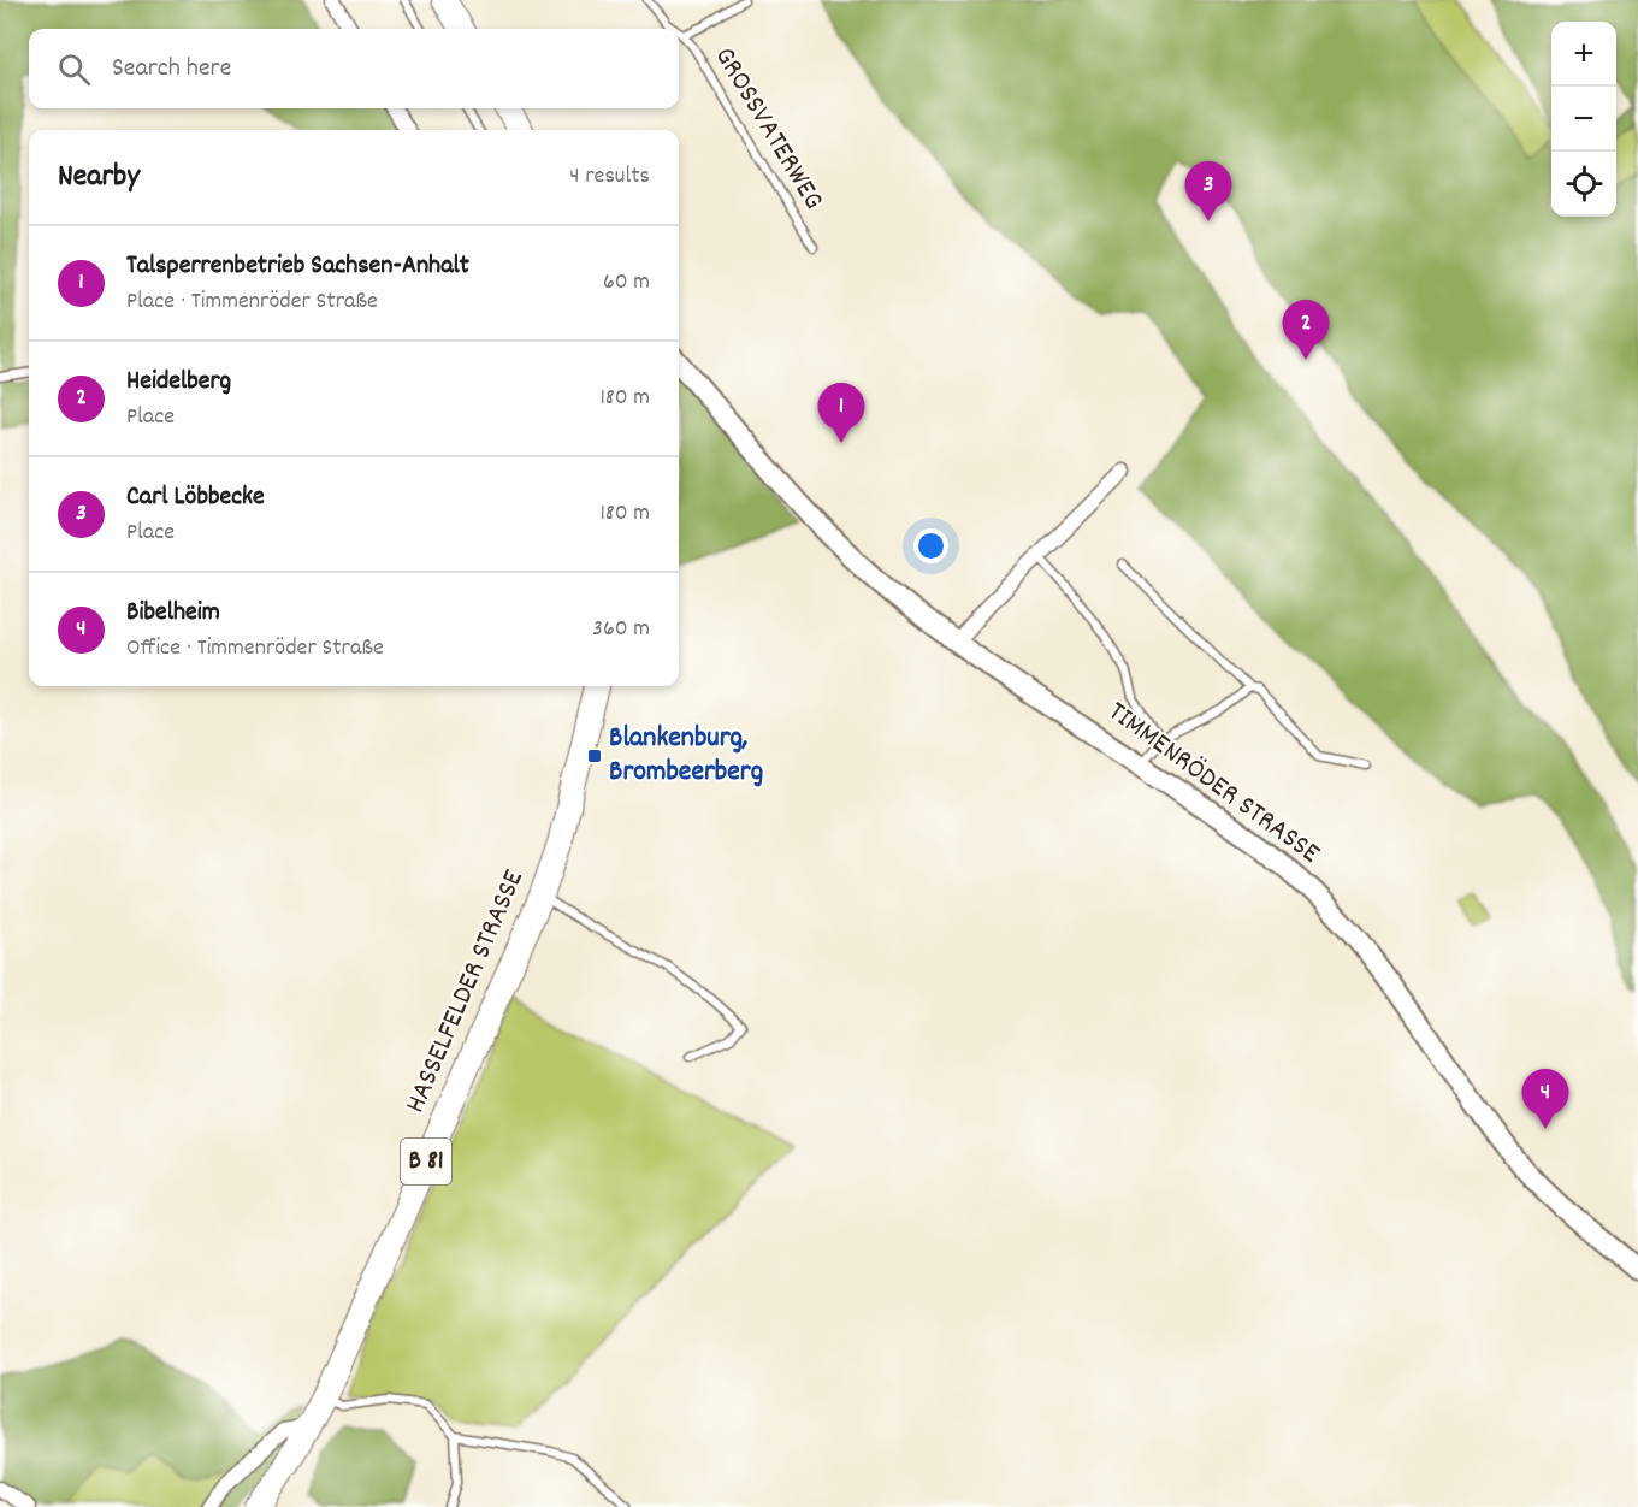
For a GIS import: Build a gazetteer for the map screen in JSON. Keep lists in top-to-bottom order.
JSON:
{
  "streets": {
    "main road": ["TIMMENRÖDER STRASSE", "HASSELFELDER STRASSE", "B 81"],
    "lane": ["GROSSVATERWEG"]
  },
  "places": {
    "transit": ["Blankenburg, Brombeerberg"]
  },
  "page": {
    "map_buttons": ["+", "−"],
    "search": "Search here",
    "heading": ["Nearby", "4 results"],
    "pins": [
      "3",
      "2",
      "1",
      "4"
    ],
    "list": [
      {
        "mark": "1",
        "name": "Talsperrenbetrieb Sachsen-Anhalt",
        "note": "Place · Timmenröder Straße",
        "value": "60 m"
      },
      {
        "mark": "2",
        "name": "Heidelberg",
        "note": "Place",
        "value": "180 m"
      },
      {
        "mark": "3",
        "name": "Carl Löbbecke",
        "note": "Place",
        "value": "180 m"
      },
      {
        "mark": "4",
        "name": "Bibelheim",
        "note": "Office · Timmenröder Straße",
        "value": "360 m"
      }
    ]
  }
}
